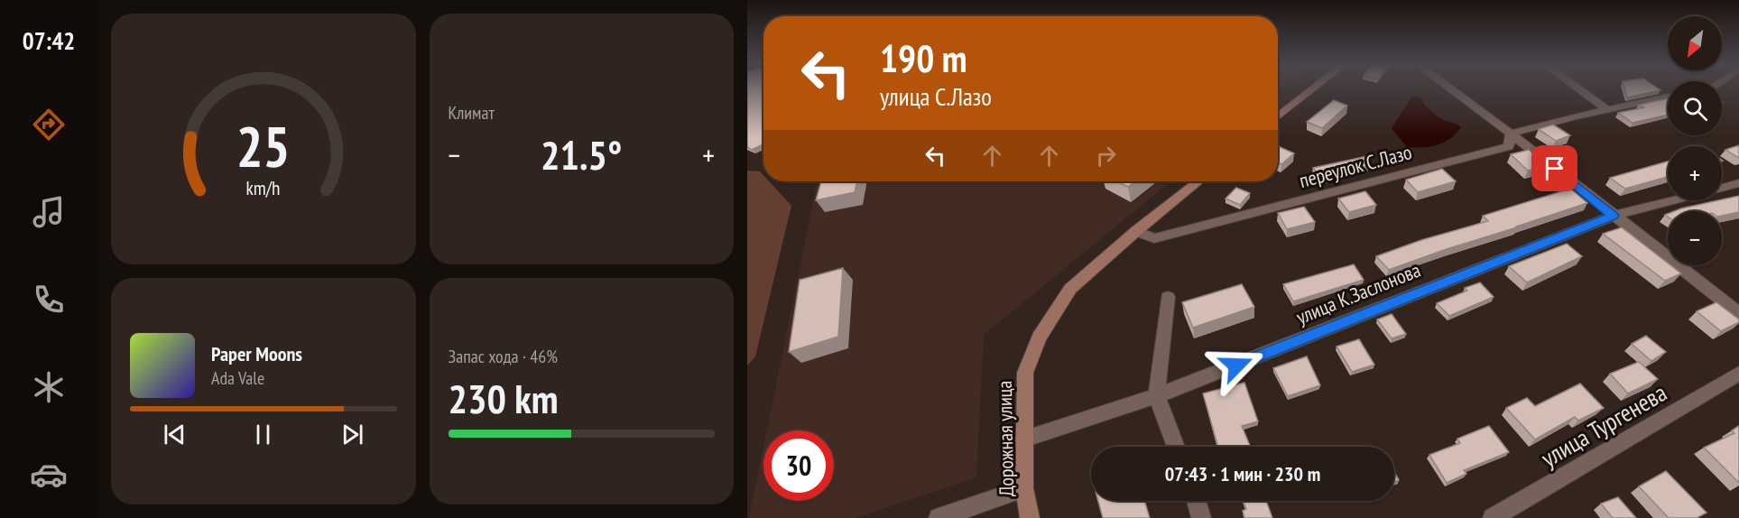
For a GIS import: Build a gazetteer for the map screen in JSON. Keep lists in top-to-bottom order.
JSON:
{
  "streets": {
    "street": [
      "переулок С.Лазо",
      "улица К.Заслонова",
      "улица Тургенева",
      "Дорожная улица"
    ]
  },
  "crossings": [
    ["переулок С.Лазо", "Дорожная улица"],
    ["улица К.Заслонова", "Дорожная улица"]
  ],
  "north": "bottom left",
  "page": {
    "tabs": "07:42",
    "tile": [
      "Климат",
      ["Запас хода · 46%", "230 km"]
    ],
    "map_buttons": ["+", "−"],
    "turn": ["190 m", "улица С.Лазо"],
    "heat": ["−", "21.5°", "+"],
    "song": ["Paper Moons", "Ada Vale"],
    "limit": "30",
    "trip": "07:43 · 1 мин · 230 m",
    "gauge": ["25", "km/h"]
  }
}
